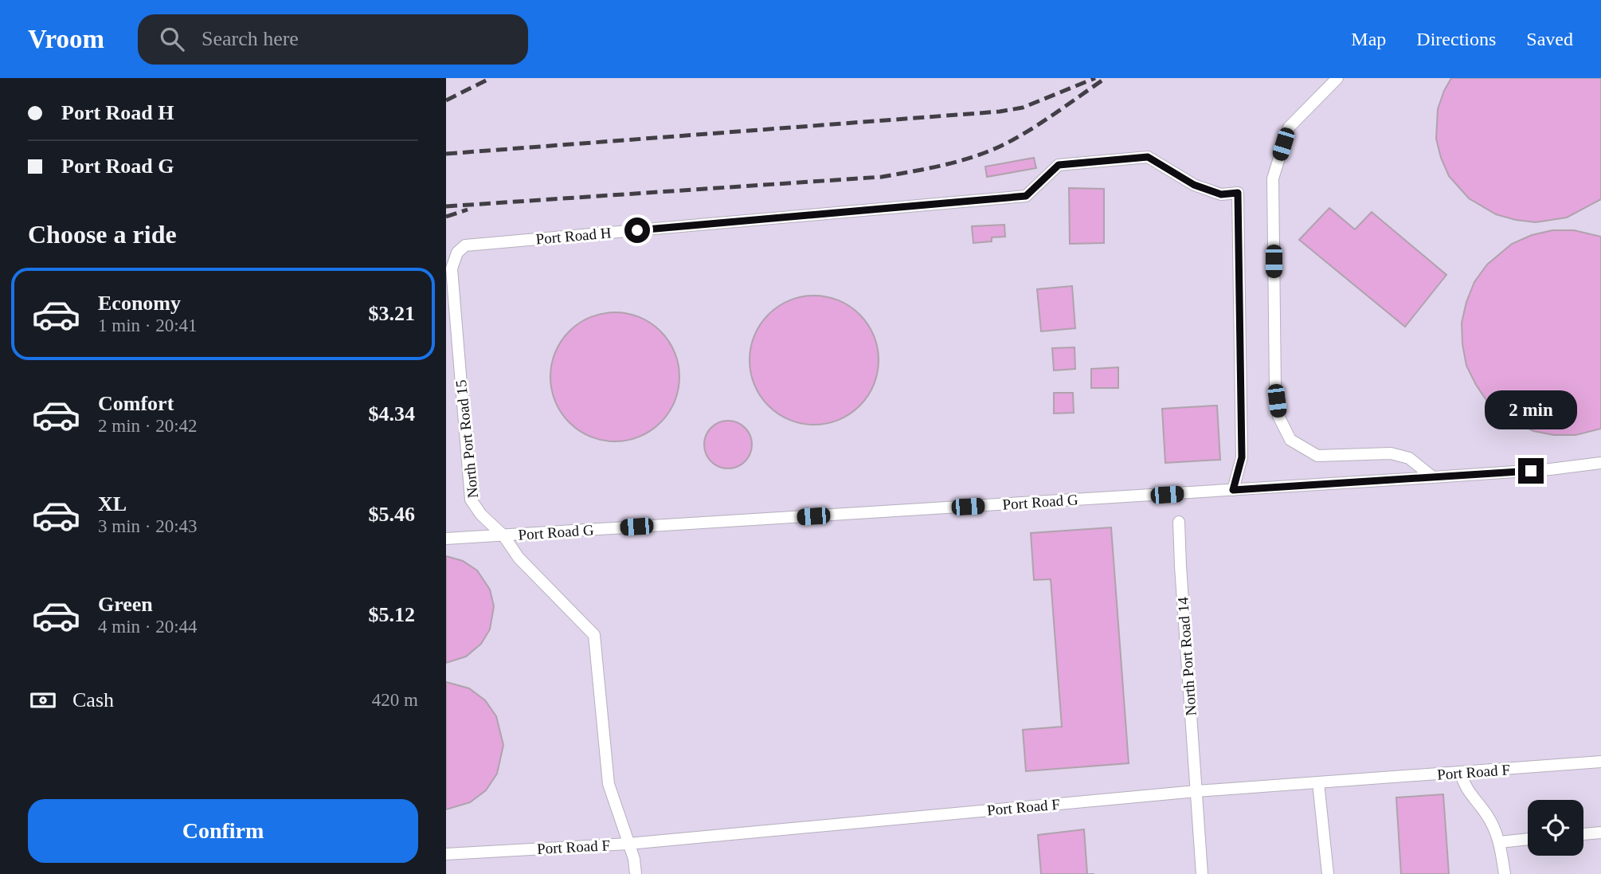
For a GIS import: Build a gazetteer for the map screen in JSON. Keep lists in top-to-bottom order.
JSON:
{
  "streets": {
    "lane": [
      "Port Road H",
      "North Port Road 15",
      "Port Road G",
      "North Port Road 14",
      "Port Road F"
    ]
  },
  "crossings": [
    ["Port Road H", "North Port Road 15"],
    ["Port Road H", "Port Road G"],
    ["North Port Road 15", "Port Road G"],
    ["North Port Road 15", "Port Road F"],
    ["North Port Road 14", "Port Road F"]
  ],
  "page": {
    "header": "Vroom",
    "search": "Search here",
    "nav": ["Map", "Directions", "Saved"],
    "banner": ["Port Road H", "Port Road G"],
    "heading": "Choose a ride",
    "list": [
      {
        "name": "Economy",
        "note": "1 min · 20:41",
        "value": "$3.21"
      },
      {
        "name": "Comfort",
        "note": "2 min · 20:42",
        "value": "$4.34"
      },
      {
        "name": "XL",
        "note": "3 min · 20:43",
        "value": "$5.46"
      },
      {
        "name": "Green",
        "note": "4 min · 20:44",
        "value": "$5.12"
      }
    ],
    "bubble": "2 min",
    "pay": ["Cash", "420 m"],
    "buttons": "Confirm"
  }
}
